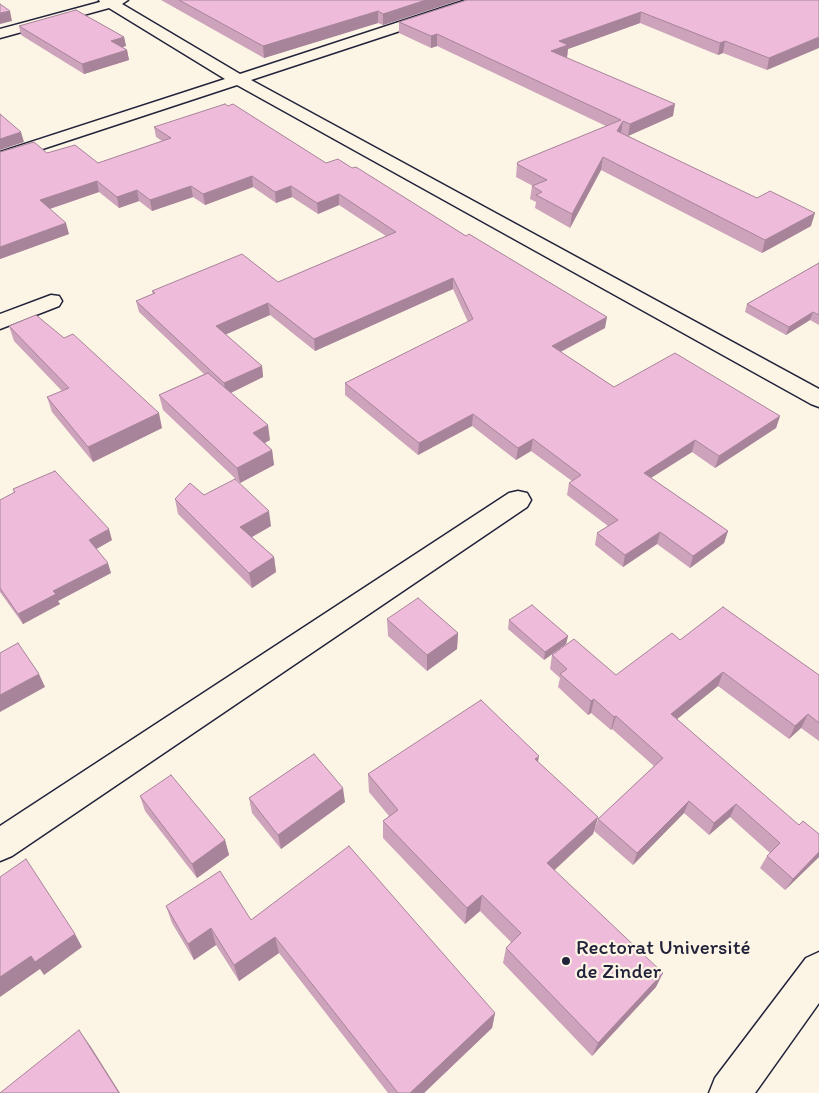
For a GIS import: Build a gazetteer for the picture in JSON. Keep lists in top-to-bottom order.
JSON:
{
  "places": ["Rectorat Université de Zinder"]
}
